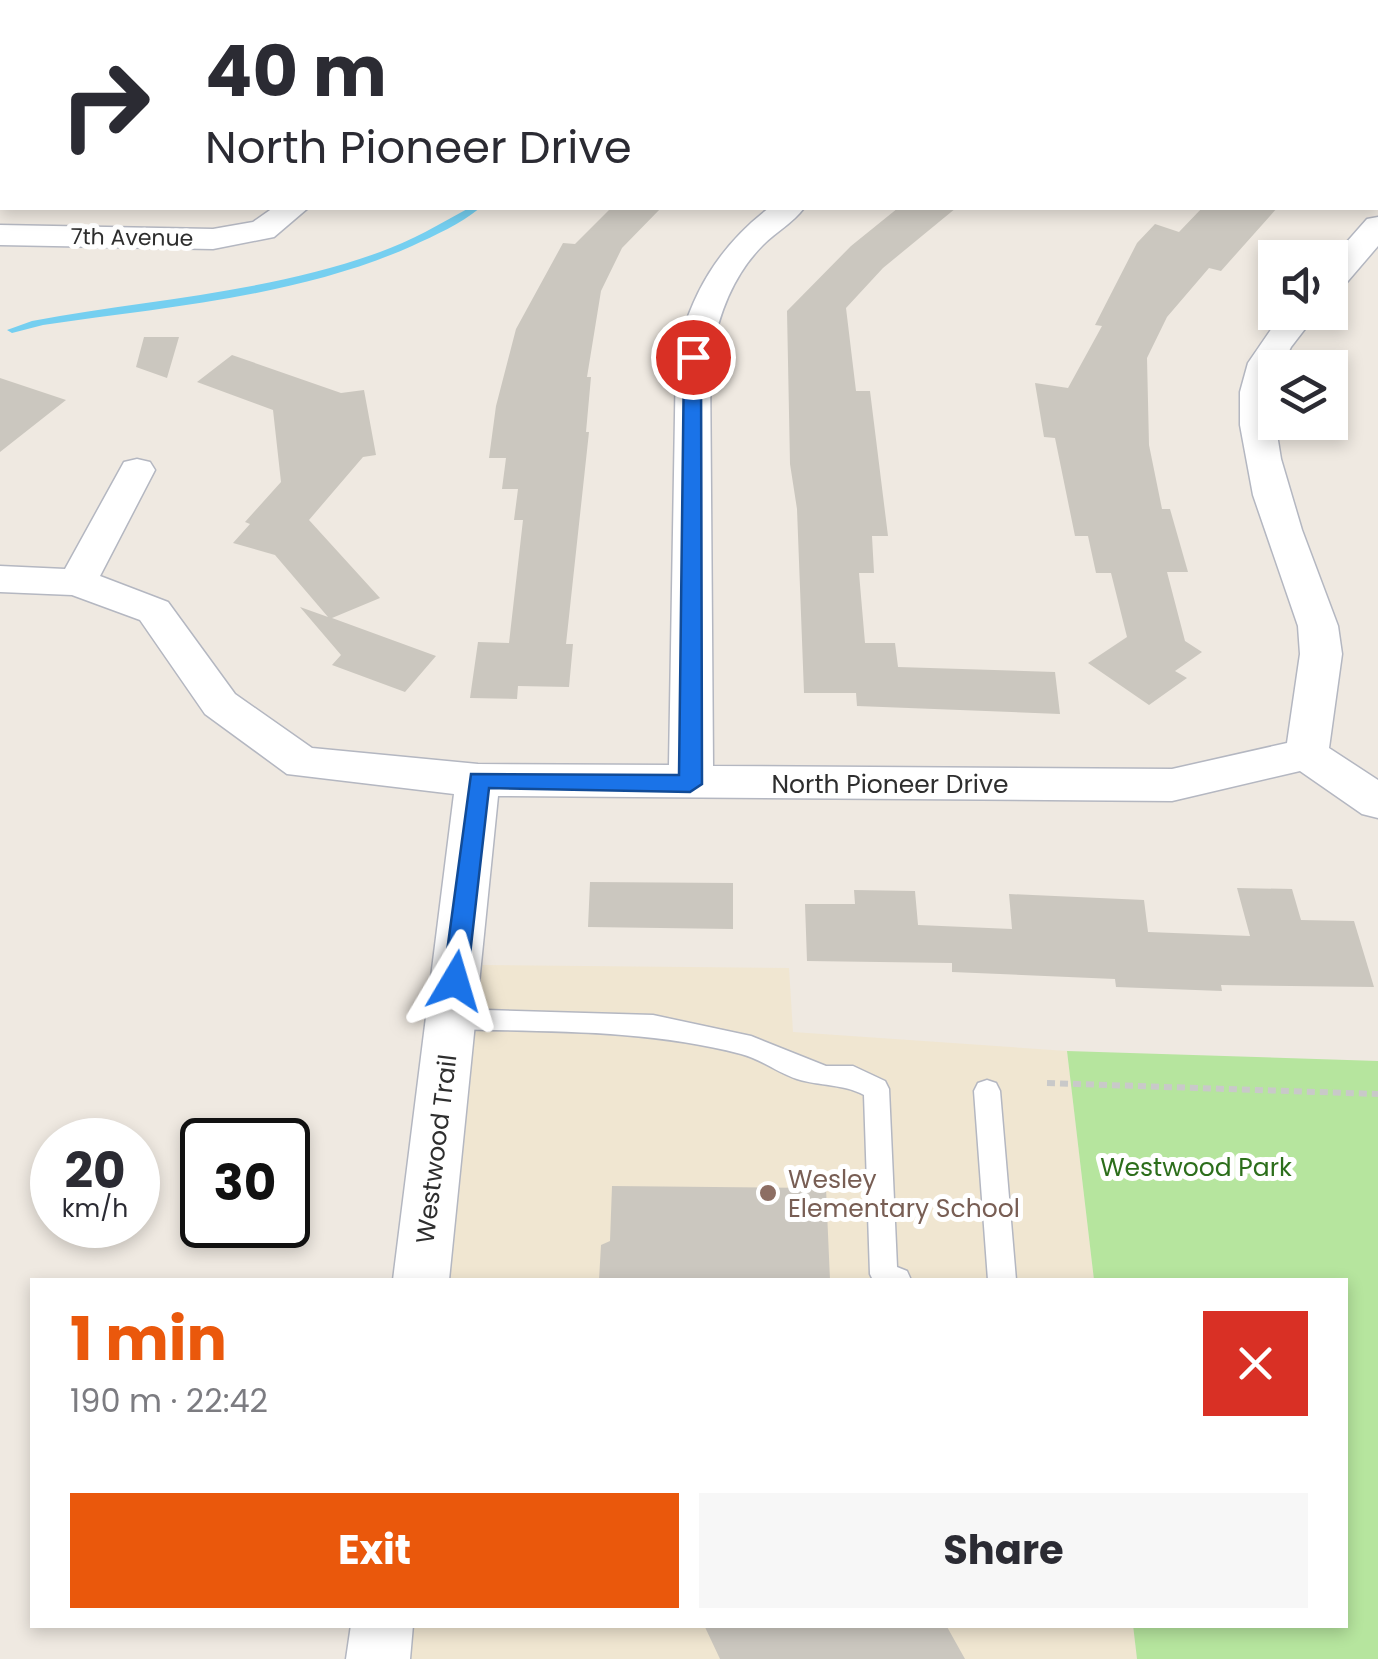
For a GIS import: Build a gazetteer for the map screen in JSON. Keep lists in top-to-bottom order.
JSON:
{
  "streets": {
    "street": ["7th Avenue", "North Pioneer Drive", "Westwood Trail"]
  },
  "crossings": [
    ["North Pioneer Drive", "Westwood Trail"]
  ],
  "parks": ["Westwood Park"],
  "places": ["Wesley Elementary School"],
  "page": {
    "turn": ["40 m", "North Pioneer Drive"],
    "speed": "20 km/h",
    "limit": "30",
    "heading": ["1 min", "190 m · 22:42"],
    "buttons": ["Exit", "Share"]
  }
}
